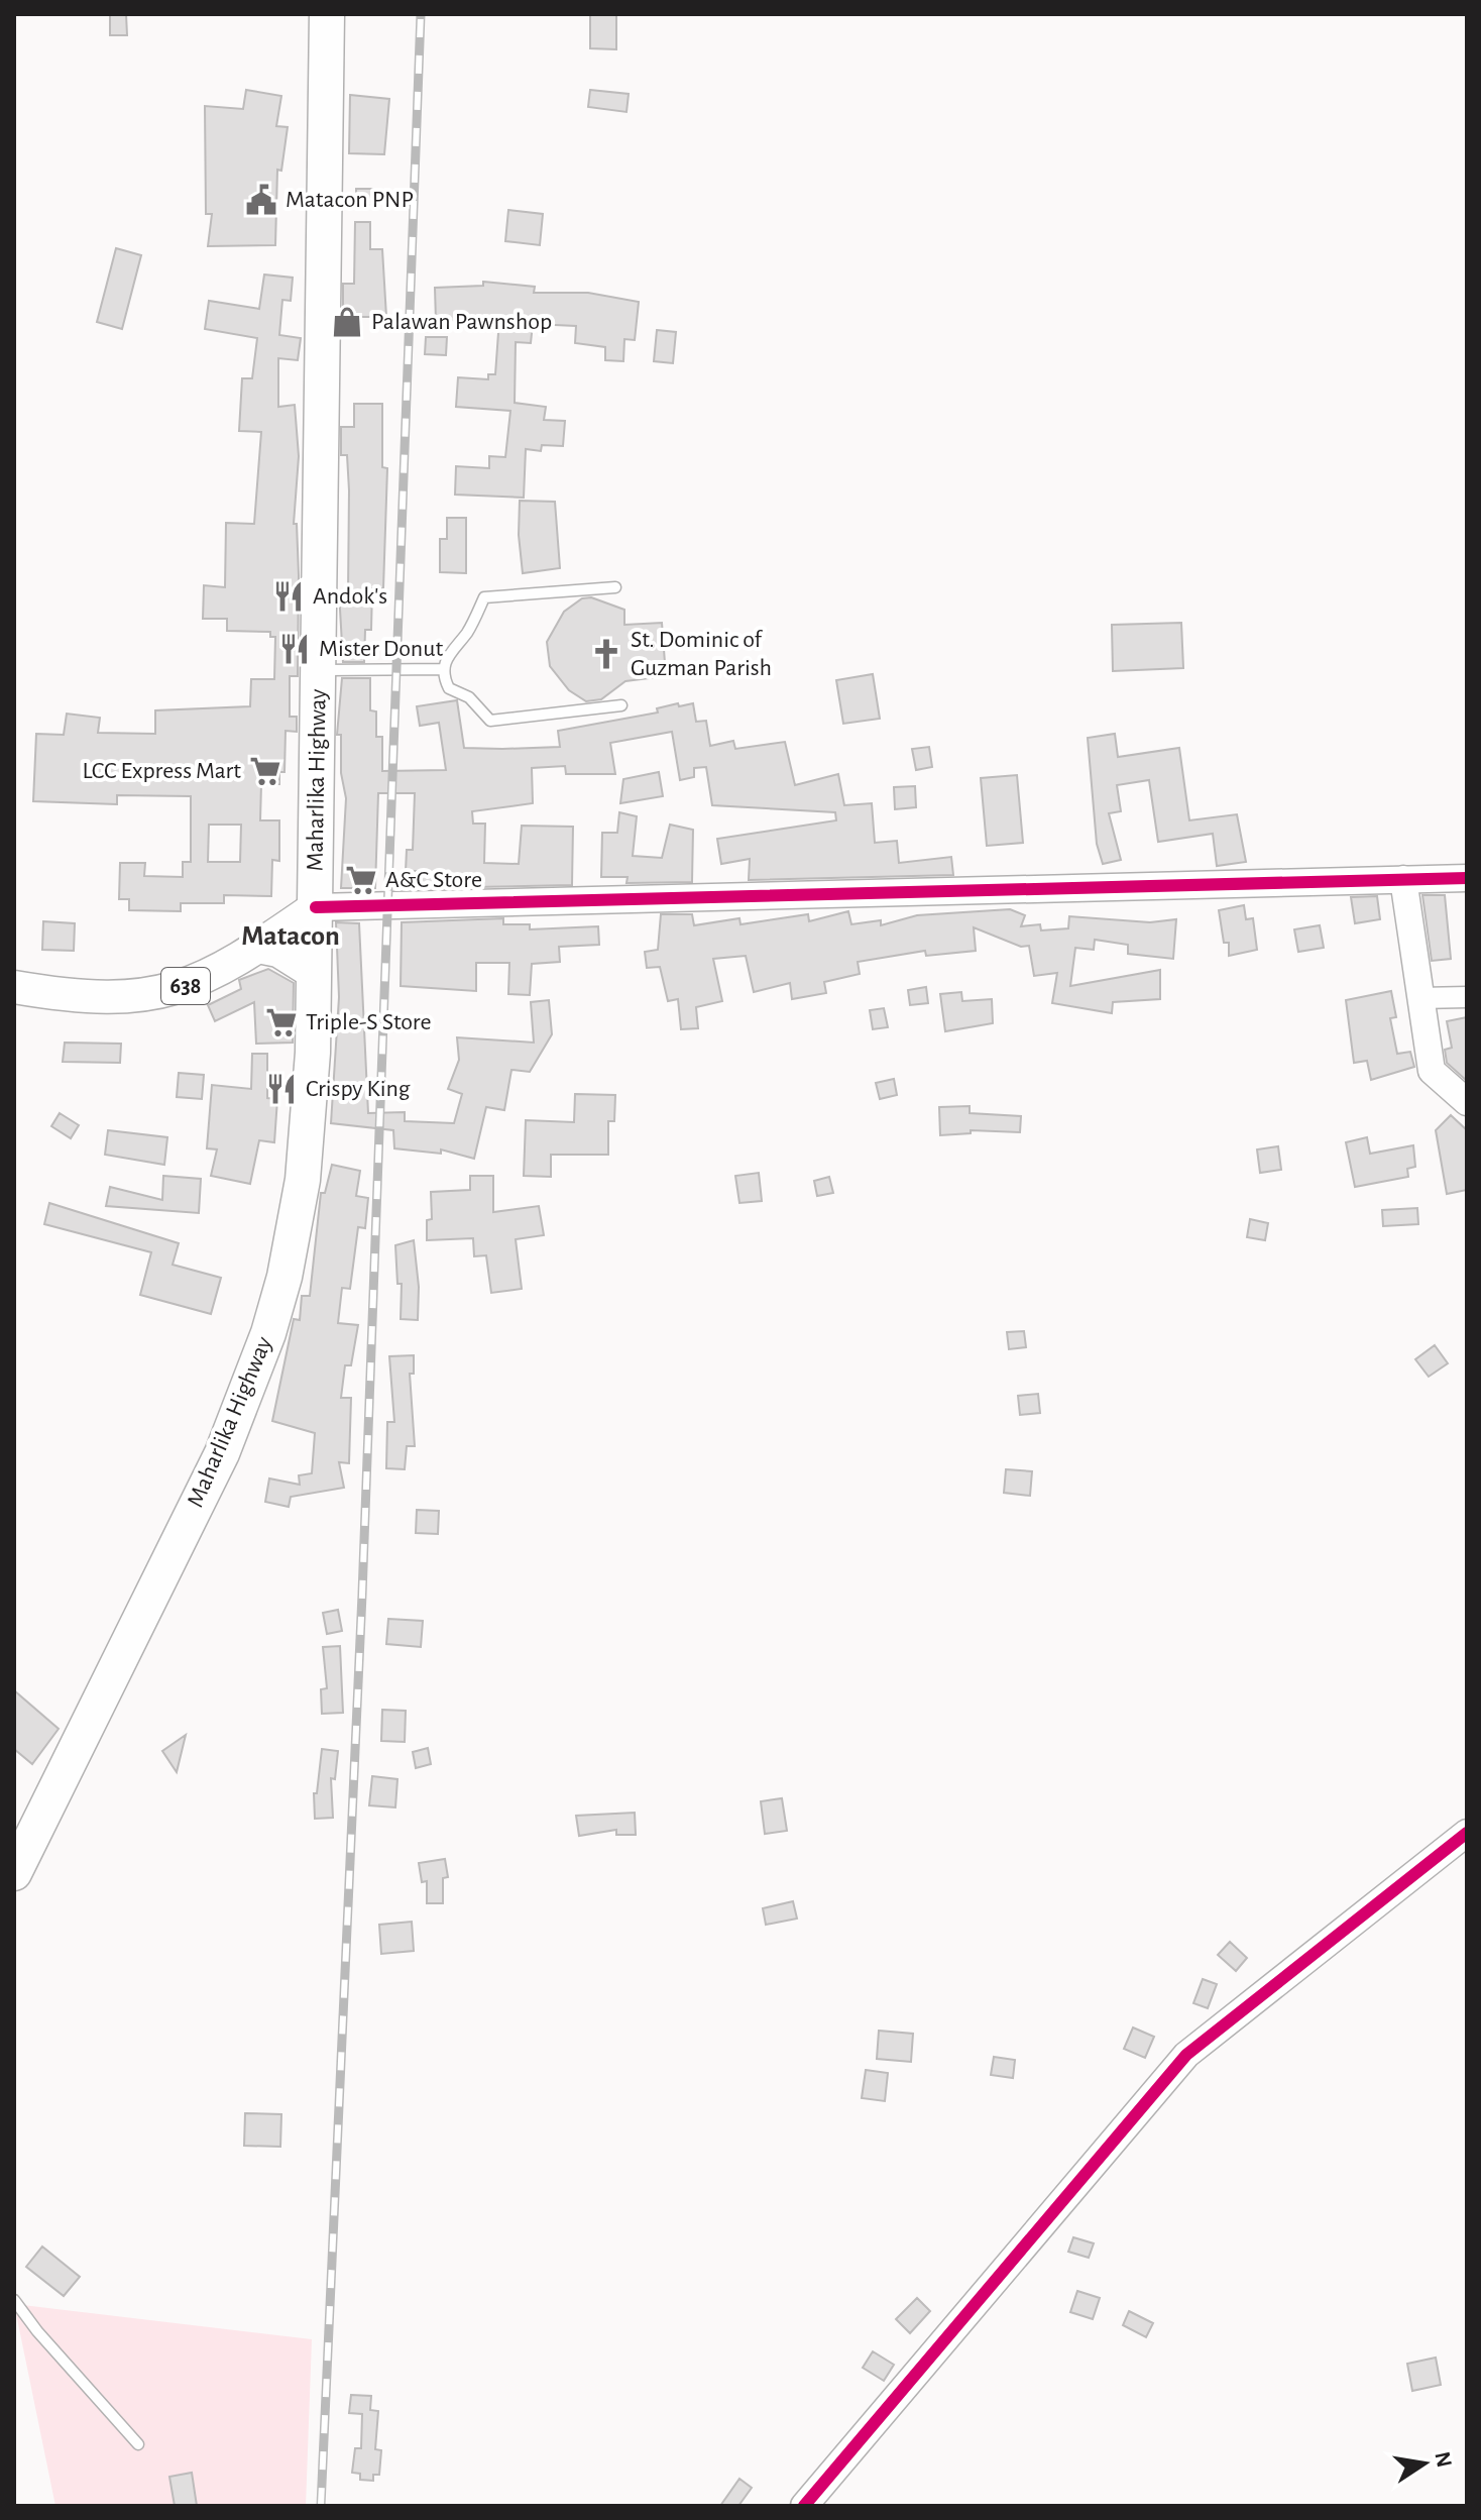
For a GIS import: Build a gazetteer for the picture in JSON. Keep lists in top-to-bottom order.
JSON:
{
  "streets": {
    "highway": ["Maharlika Highway"],
    "main road": ["638"]
  },
  "crossings": [
    ["Maharlika Highway", "638"]
  ],
  "districts": ["Matacon"],
  "places": {
    "public building": ["Matacon PNP"],
    "shop": ["Palawan Pawnshop"],
    "restaurant": ["Andok's", "Mister Donut", "Crispy King"],
    "church": ["St. Dominic of Guzman Parish"],
    "supermarket": ["LCC Express Mart", "A&C Store", "Triple-S Store"]
  },
  "north": "right"
}
